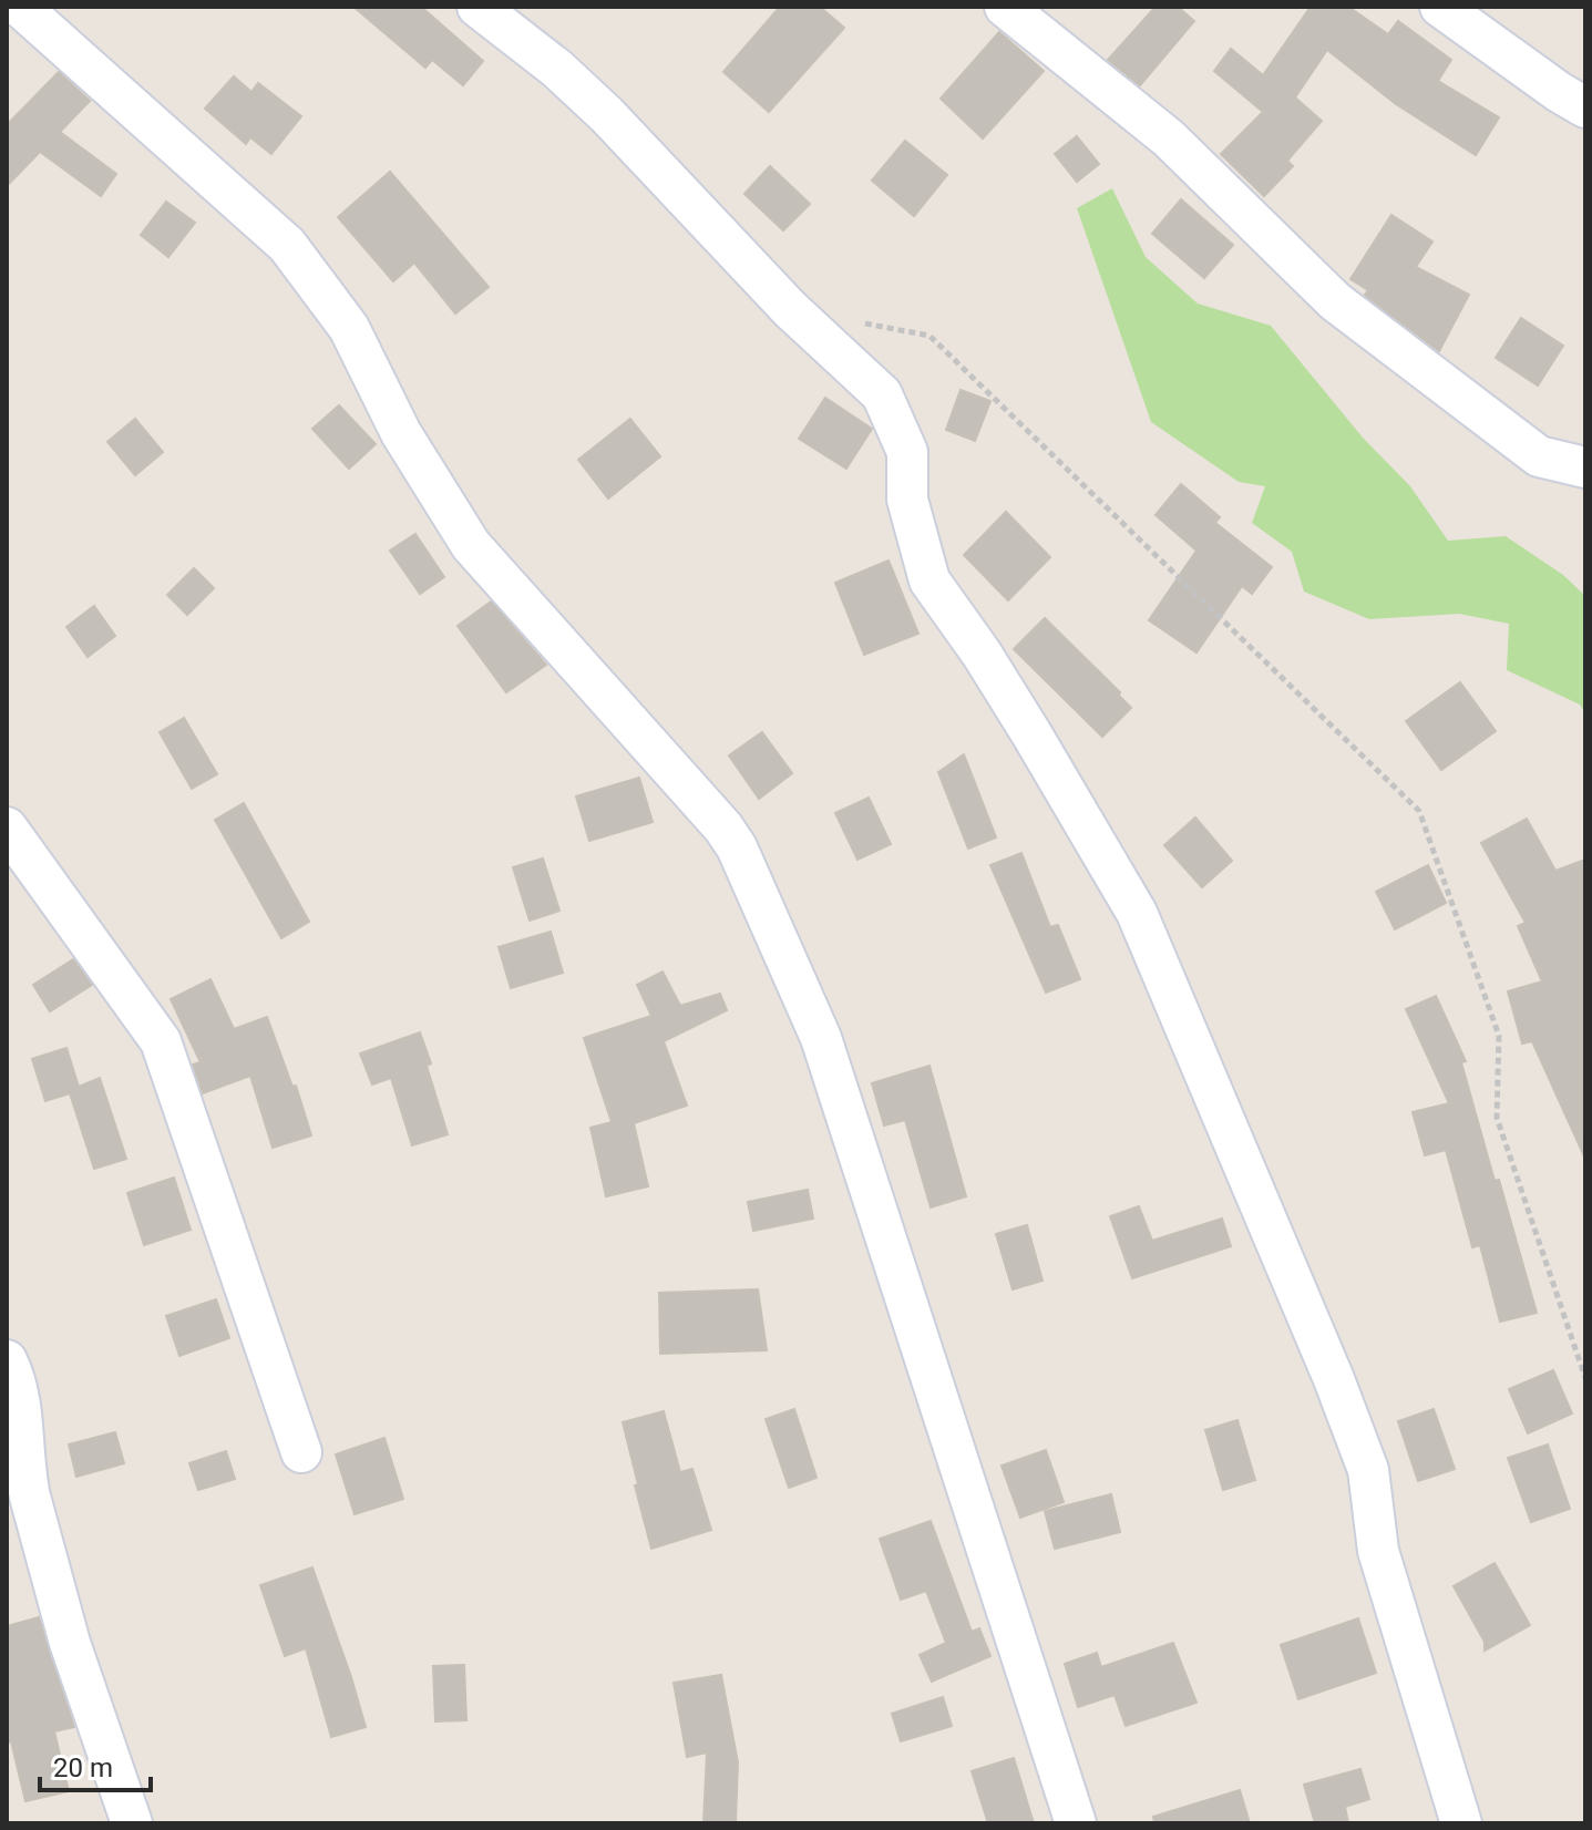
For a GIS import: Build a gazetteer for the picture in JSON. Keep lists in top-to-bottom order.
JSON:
{
  "scale_bar": "20 m"
}
